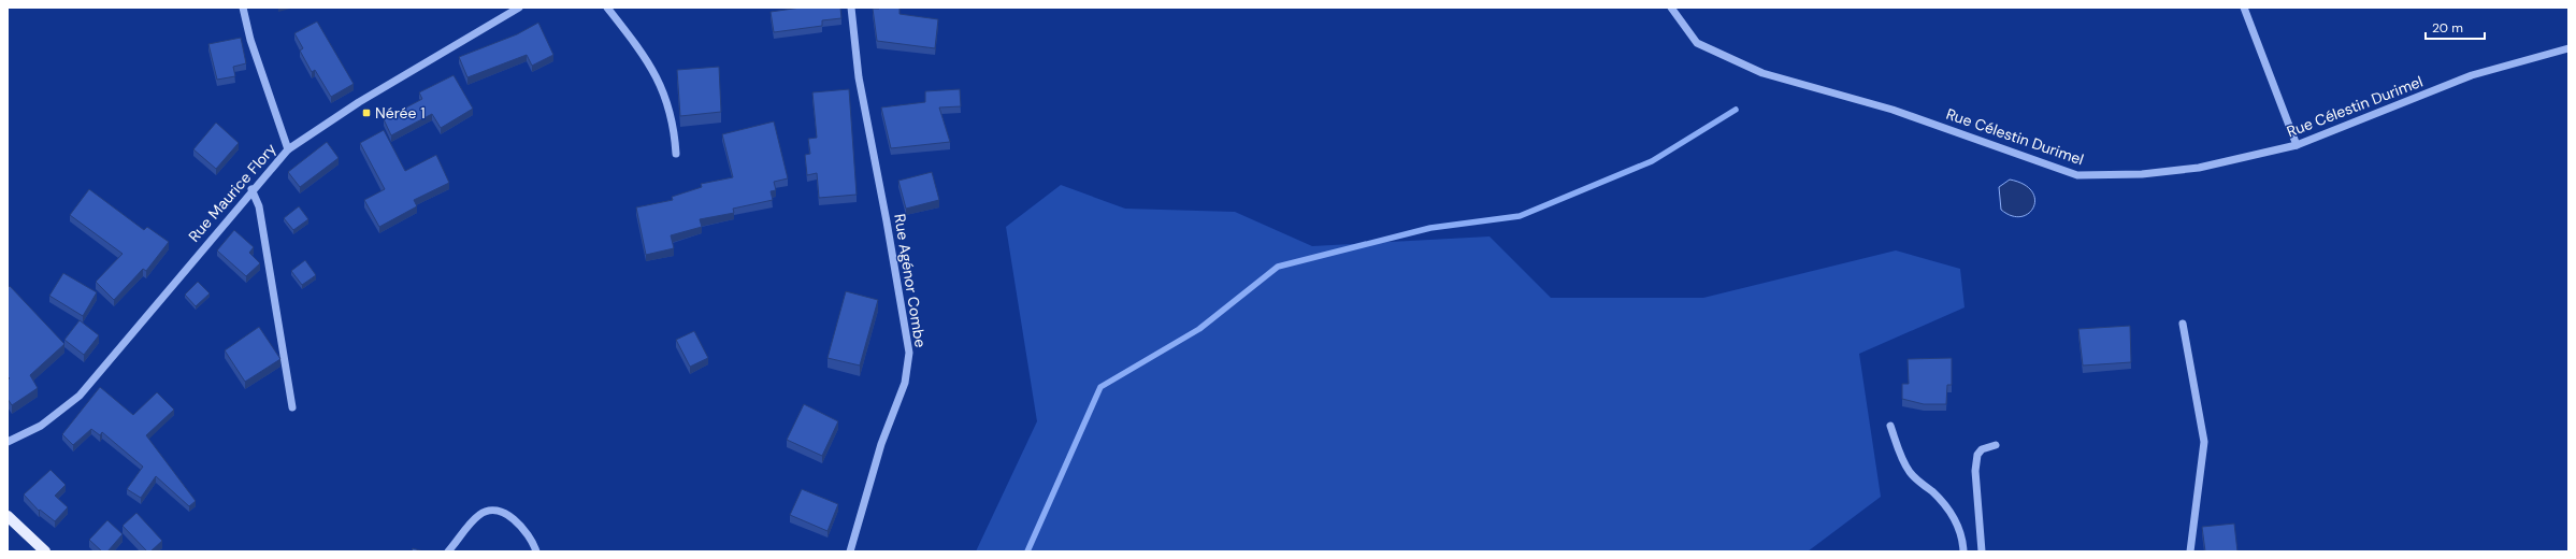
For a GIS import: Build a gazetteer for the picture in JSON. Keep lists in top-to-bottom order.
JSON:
{
  "streets": {
    "street": ["Rue Célestin Durimel", "Rue Maurice Flory", "Rue Agénor Combe"]
  },
  "places": {
    "transit": ["Nérée 1"]
  },
  "scale_bar": "20 m"
}
